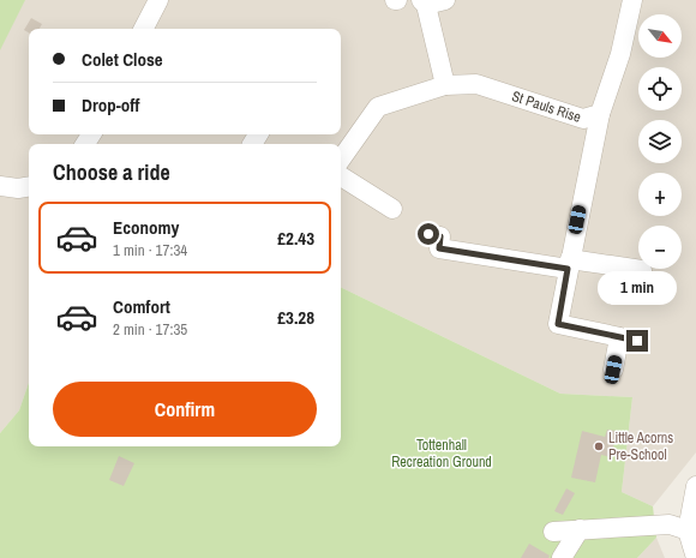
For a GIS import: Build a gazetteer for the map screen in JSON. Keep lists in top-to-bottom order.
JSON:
{
  "streets": {
    "street": ["St Pauls Rise"]
  },
  "parks": ["Tottenhall Recreation Ground"],
  "places": ["Little Acorns Pre-School"],
  "north": "bottom right",
  "page": {
    "map_buttons": ["+", "−"],
    "banner": ["Colet Close", "Drop-off"],
    "heading": "Choose a ride",
    "list": [
      {
        "name": "Economy",
        "note": "1 min · 17:34",
        "value": "£2.43"
      },
      {
        "name": "Comfort",
        "note": "2 min · 17:35",
        "value": "£3.28"
      }
    ],
    "bubble": "1 min",
    "buttons": "Confirm"
  }
}
